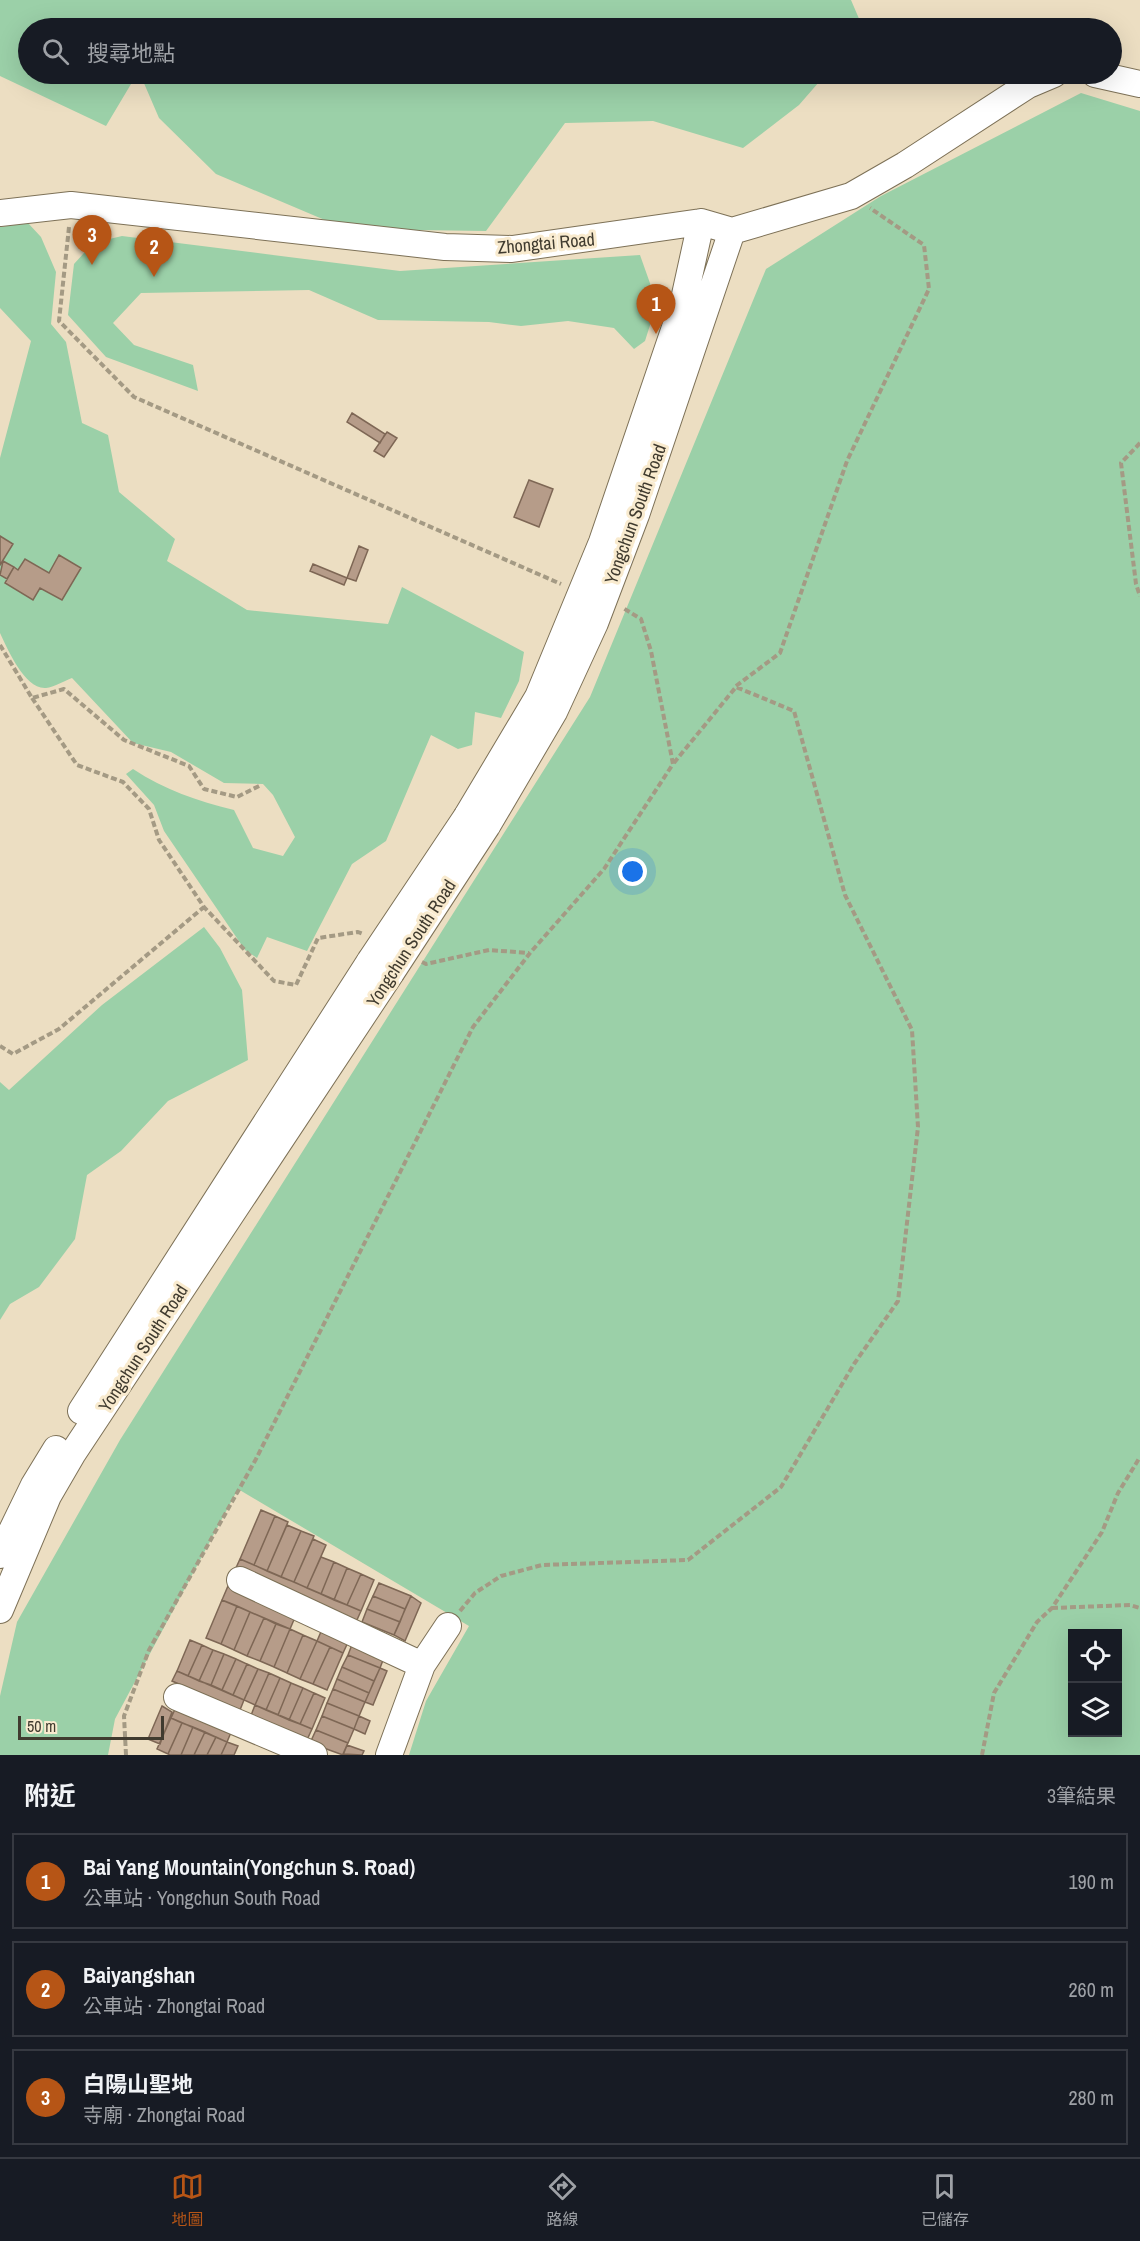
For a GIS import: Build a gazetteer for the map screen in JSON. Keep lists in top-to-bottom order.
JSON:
{
  "streets": {
    "street": ["Zhongtai Road", "Yongchun South Road"]
  },
  "crossings": [
    ["Zhongtai Road", "Yongchun South Road"]
  ],
  "scale_bar": "50 m",
  "page": {
    "search": "搜尋地點",
    "pins": ["3", "2", "1"],
    "scale": "50 m",
    "heading": ["附近", "3筆結果"],
    "list": [
      {
        "mark": "1",
        "name": "Bai Yang Mountain(Yongchun S. Road)",
        "note": "公車站 · Yongchun South Road",
        "value": "190 m"
      },
      {
        "mark": "2",
        "name": "Baiyangshan",
        "note": "公車站 · Zhongtai Road",
        "value": "260 m"
      },
      {
        "mark": "3",
        "name": "白陽山聖地",
        "note": "寺廟 · Zhongtai Road",
        "value": "280 m"
      }
    ],
    "nav": ["地圖", "路線", "已儲存"]
  }
}
